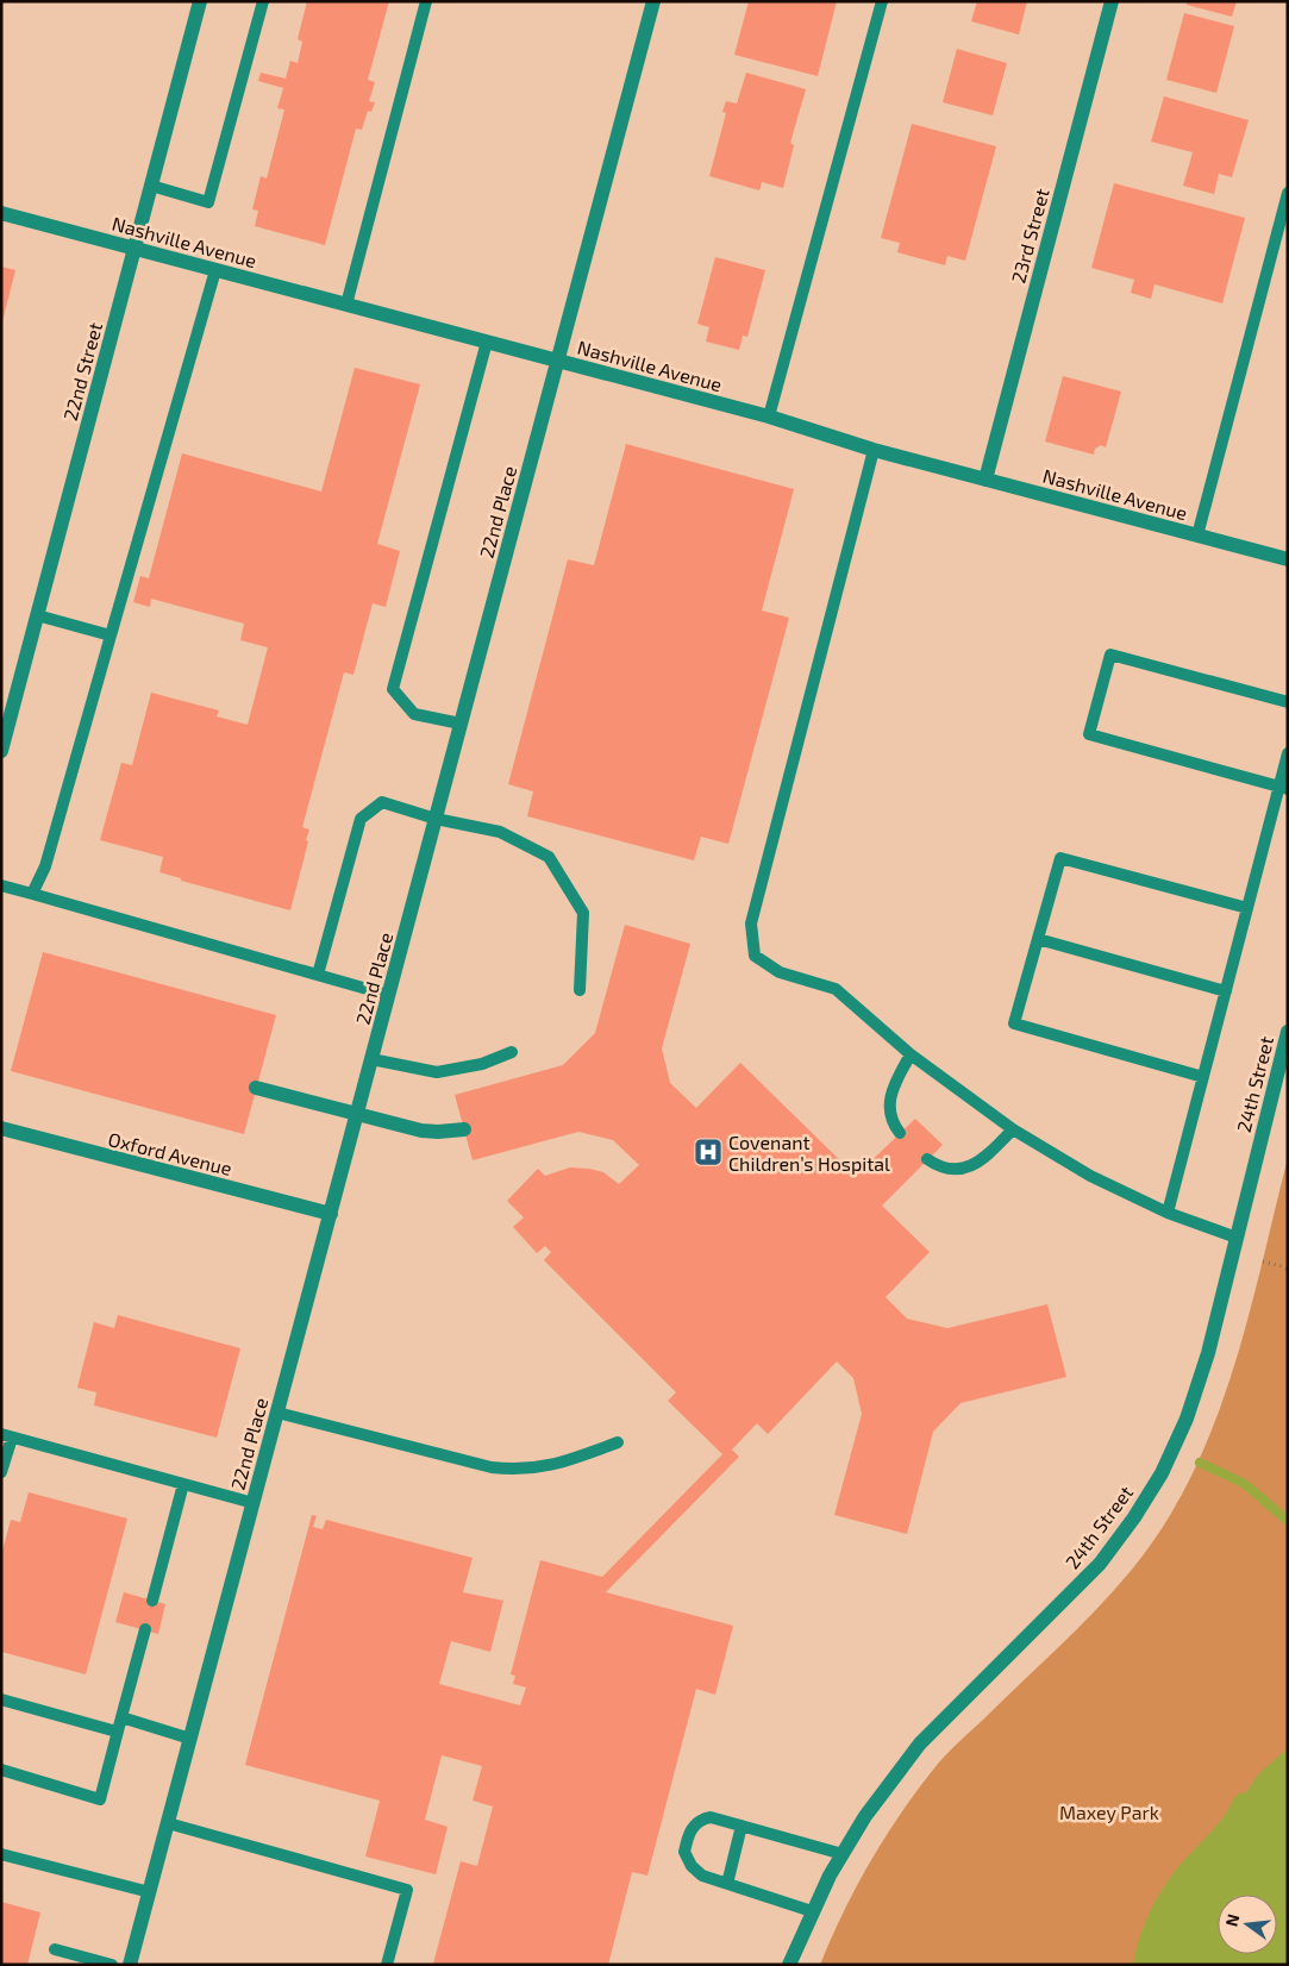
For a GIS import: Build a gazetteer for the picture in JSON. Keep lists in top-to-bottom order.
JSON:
{
  "streets": {
    "street": [
      "23rd Street",
      "Nashville Avenue",
      "22nd Street",
      "22nd Place",
      "24th Street",
      "Oxford Avenue"
    ]
  },
  "crossings": [
    ["23rd Street", "Nashville Avenue"],
    ["Nashville Avenue", "22nd Street"],
    ["Nashville Avenue", "22nd Place"],
    ["22nd Place", "Oxford Avenue"]
  ],
  "parks": ["Maxey Park"],
  "places": {
    "hospital": ["Covenant Children’s Hospital"]
  },
  "north": "left"
}
